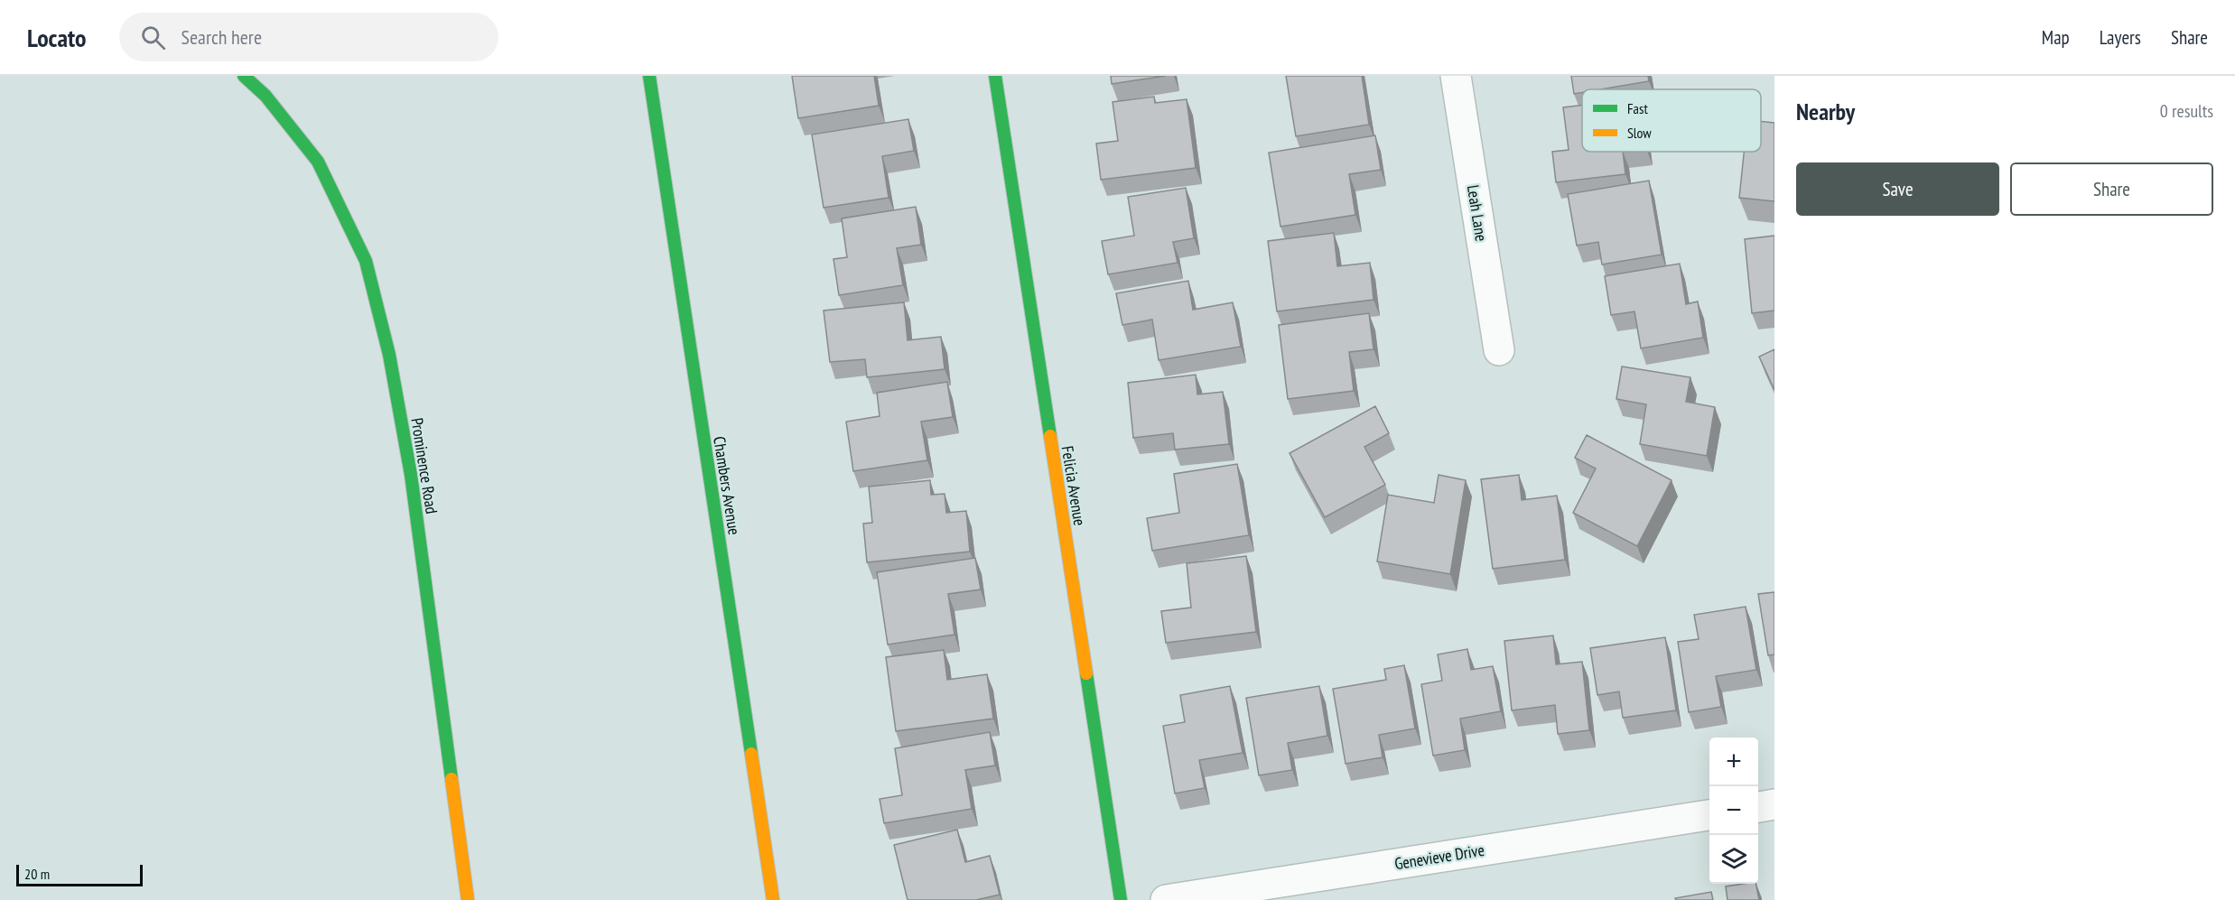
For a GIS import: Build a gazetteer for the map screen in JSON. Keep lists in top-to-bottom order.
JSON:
{
  "streets": {
    "street": [
      "Leah Lane",
      "Prominence Road",
      "Chambers Avenue",
      "Felicia Avenue",
      "Genevieve Drive"
    ]
  },
  "legend": ["Fast", "Slow"],
  "scale_bar": "20 m",
  "page": {
    "header": "Locato",
    "search": "Search here",
    "nav": ["Map", "Layers", "Share"],
    "heading": ["Nearby", "0 results"],
    "buttons": ["Save", "Share"],
    "map_buttons": ["+", "−"],
    "scale": "20 m"
  }
}
